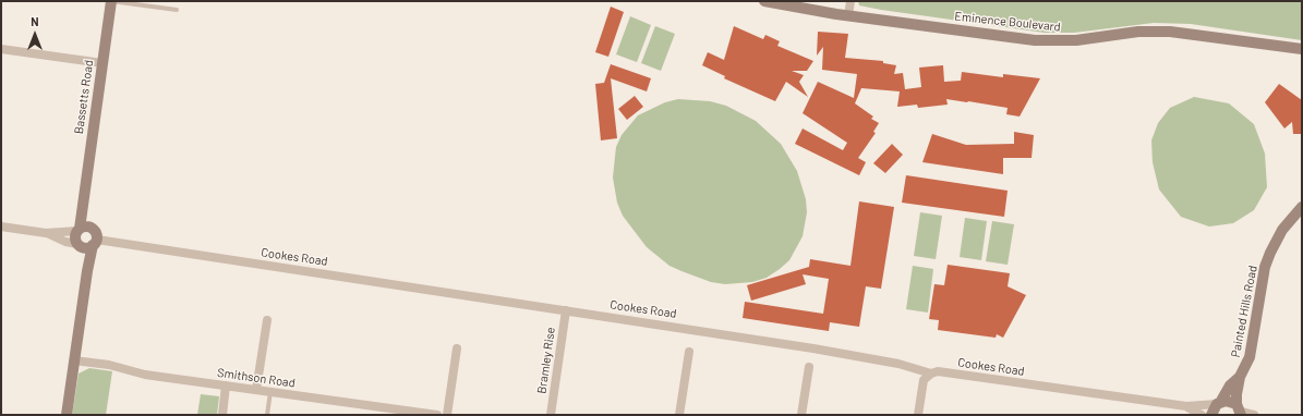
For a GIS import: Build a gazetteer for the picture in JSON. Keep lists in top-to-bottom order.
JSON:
{
  "streets": {
    "street": [
      "Eminence Boulevard",
      "Bassetts Road",
      "Cookes Road",
      "Painted Hills Road",
      "Bramley Rise",
      "Smithson Road"
    ]
  },
  "crossings": [
    ["Bassetts Road", "Cookes Road"],
    ["Cookes Road", "Painted Hills Road"],
    ["Cookes Road", "Bramley Rise"]
  ],
  "north": "top"
}
